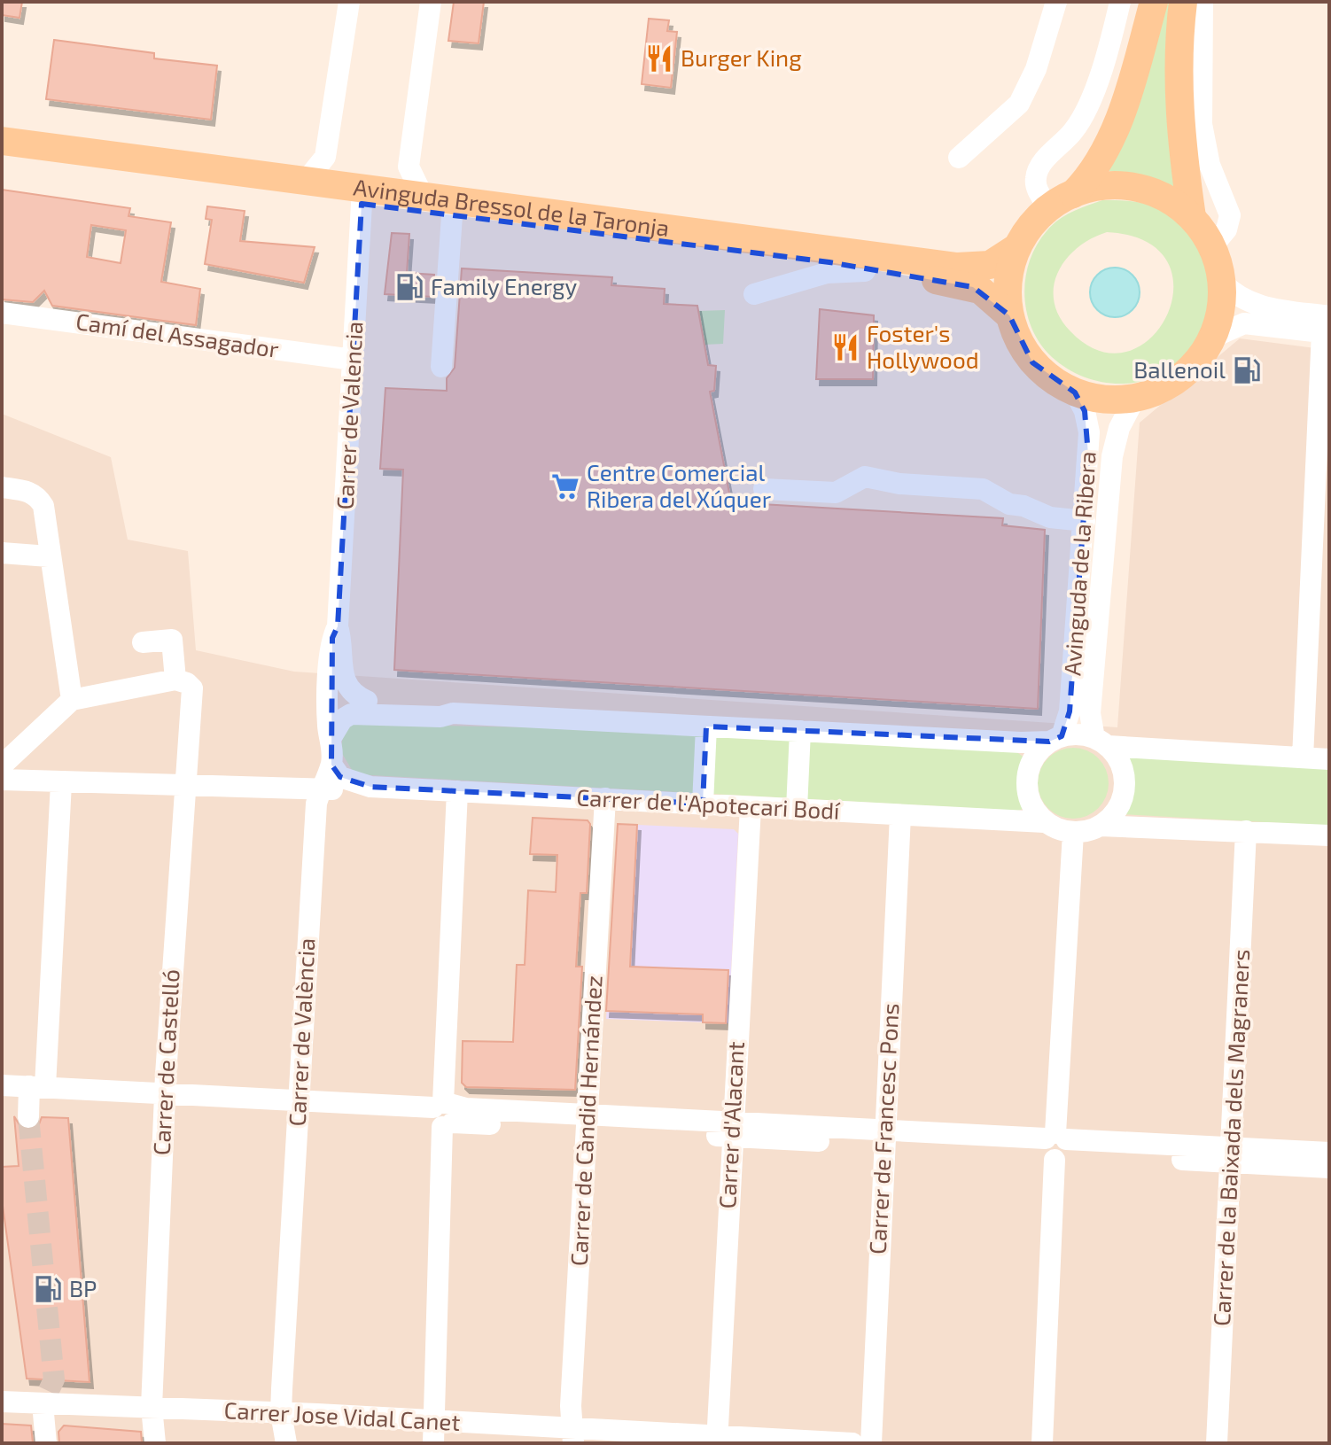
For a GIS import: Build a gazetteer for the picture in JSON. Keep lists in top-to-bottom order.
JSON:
{
  "streets": {
    "main road": ["Avinguda Bressol de la Taronja"],
    "street": [
      "Camí del Assagador",
      "Carrer de Valencia",
      "Avinguda de la Ribera",
      "Carrer de l'Apotecari Bodí",
      "Carrer de València",
      "Carrer de Castelló",
      "Carrer de Càndid Hernández",
      "Carrer d'Alacant",
      "Carrer de Francesc Pons",
      "Carrer de la Baixada dels Magraners",
      "Carrer Jose Vidal Canet"
    ]
  },
  "crossings": [
    ["Avinguda Bressol de la Taronja", "Carrer de Valencia"],
    ["Avinguda Bressol de la Taronja", "Avinguda de la Ribera"],
    ["Camí del Assagador", "Carrer de Valencia"],
    ["Carrer de Valencia", "Carrer de València"],
    ["Avinguda de la Ribera", "Carrer de l'Apotecari Bodí"],
    ["Carrer de l'Apotecari Bodí", "Carrer de València"],
    ["Carrer de l'Apotecari Bodí", "Carrer de Castelló"],
    ["Carrer de l'Apotecari Bodí", "Carrer de Càndid Hernández"],
    ["Carrer de l'Apotecari Bodí", "Carrer d'Alacant"],
    ["Carrer de l'Apotecari Bodí", "Carrer de Francesc Pons"],
    ["Carrer de València", "Carrer Jose Vidal Canet"],
    ["Carrer de Castelló", "Carrer Jose Vidal Canet"],
    ["Carrer de Càndid Hernández", "Carrer Jose Vidal Canet"],
    ["Carrer d'Alacant", "Carrer Jose Vidal Canet"]
  ],
  "places": {
    "restaurant": ["Burger King", "Foster's Hollywood"],
    "fuel station": ["Family Energy", "Ballenoil", "BP"],
    "supermarket": ["Centre Comercial Ribera del Xúquer"]
  }
}
